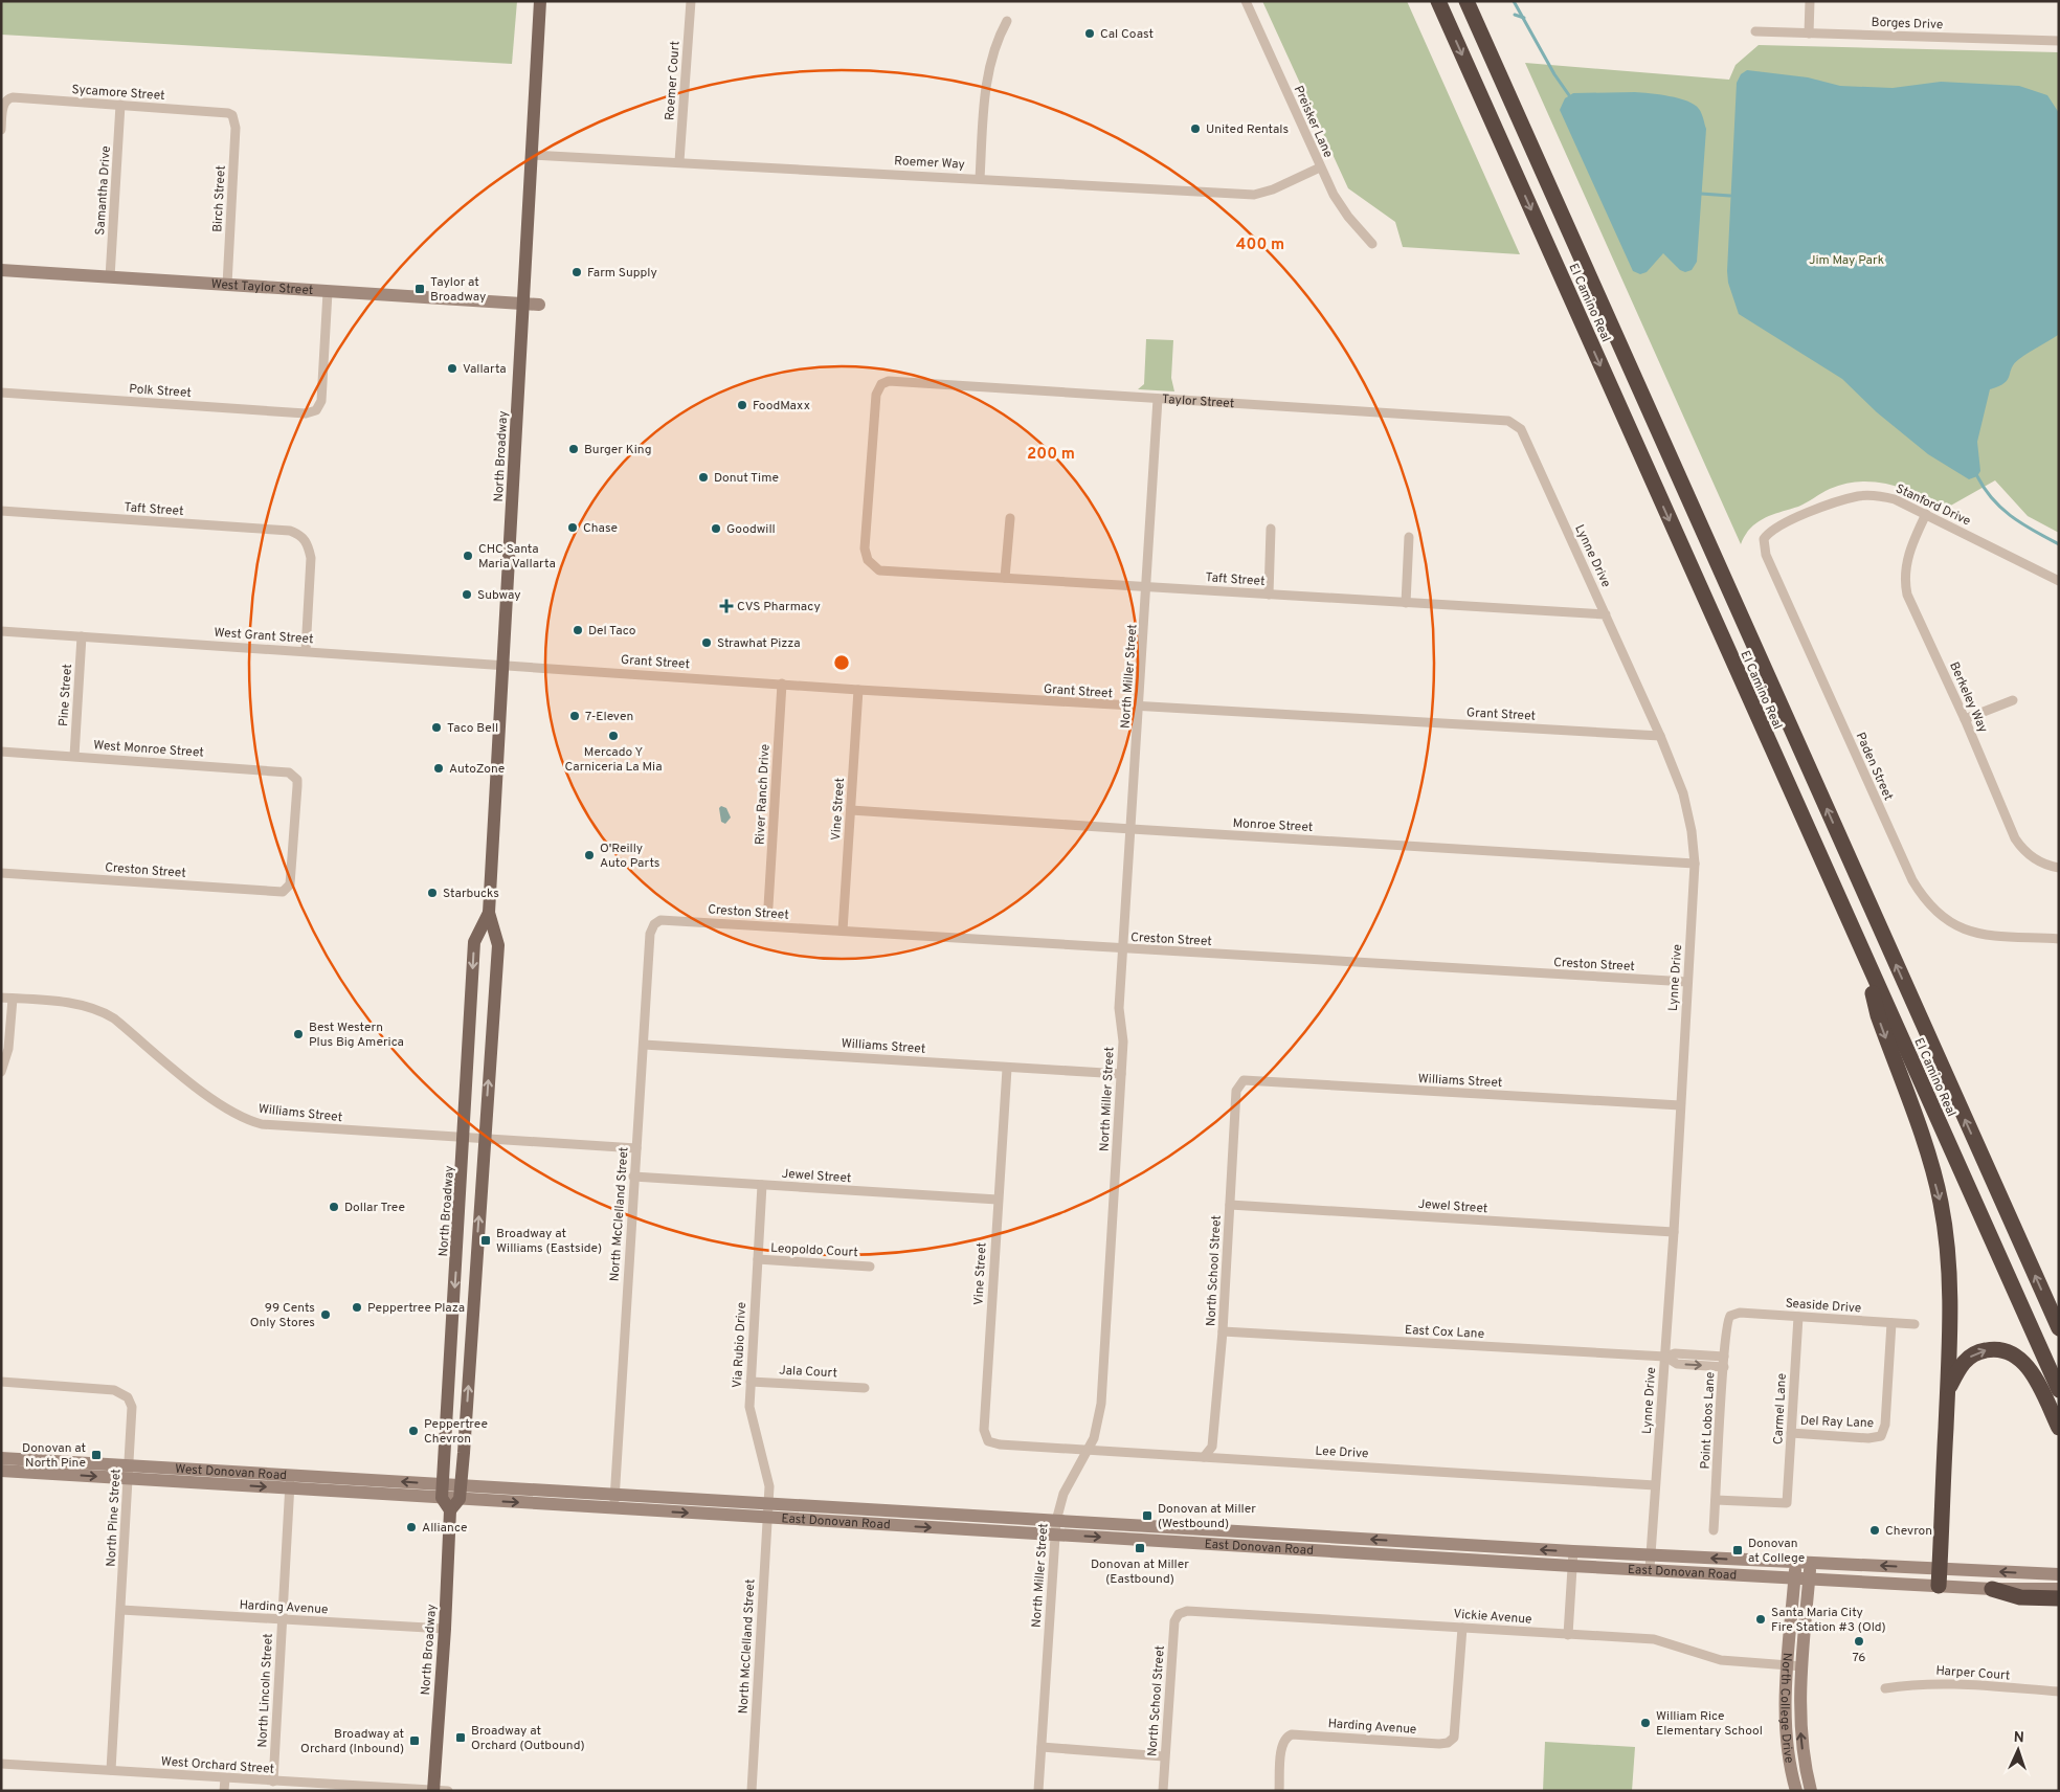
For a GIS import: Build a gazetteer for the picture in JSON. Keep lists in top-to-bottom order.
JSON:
{
  "streets": {
    "highway": ["El Camino Real"],
    "main road": [
      "West Taylor Street",
      "North Broadway",
      "West Donovan Road",
      "East Donovan Road",
      "North College Drive"
    ],
    "street": [
      "Borges Drive",
      "Roemer Court",
      "Sycamore Street",
      "Preisker Lane",
      "Roemer Way",
      "Samantha Drive",
      "Birch Street",
      "Polk Street",
      "Taylor Street",
      "Stanford Drive",
      "Taft Street",
      "Lynne Drive",
      "West Grant Street",
      "Grant Street",
      "North Miller Street",
      "Pine Street",
      "Berkeley Way",
      "West Monroe Street",
      "Paden Street",
      "River Ranch Drive",
      "Vine Street",
      "Monroe Street",
      "Creston Street",
      "Williams Street",
      "Jewel Street",
      "North McClelland Street",
      "Leopoldo Court",
      "North School Street",
      "Seaside Drive",
      "East Cox Lane",
      "Via Rubio Drive",
      "Jala Court",
      "Carmel Lane",
      "Point Lobos Lane",
      "Del Ray Lane",
      "Lee Drive",
      "North Pine Street",
      "Harding Avenue",
      "Vickie Avenue",
      "Harper Court",
      "North Lincoln Street",
      "West Orchard Street"
    ]
  },
  "crossings": [
    ["Roemer Court", "Roemer Way"],
    ["Sycamore Street", "Samantha Drive"],
    ["Sycamore Street", "Birch Street"],
    ["Preisker Lane", "Roemer Way"],
    ["Roemer Way", "North Broadway"],
    ["Samantha Drive", "West Taylor Street"],
    ["Birch Street", "West Taylor Street"],
    ["West Taylor Street", "Polk Street"],
    ["West Taylor Street", "North Broadway"],
    ["Taylor Street", "Taft Street"],
    ["Taylor Street", "Lynne Drive"],
    ["Taylor Street", "North Miller Street"],
    ["North Broadway", "West Grant Street"],
    ["North Broadway", "Williams Street"],
    ["North Broadway", "West Donovan Road"],
    ["North Broadway", "East Donovan Road"],
    ["North Broadway", "Harding Avenue"],
    ["North Broadway", "West Orchard Street"],
    ["Stanford Drive", "Berkeley Way"],
    ["Stanford Drive", "Paden Street"],
    ["Taft Street", "Lynne Drive"],
    ["Taft Street", "West Grant Street"],
    ["Taft Street", "North Miller Street"],
    ["Lynne Drive", "Grant Street"],
    ["Lynne Drive", "Monroe Street"],
    ["Lynne Drive", "Creston Street"],
    ["Lynne Drive", "Williams Street"],
    ["Lynne Drive", "Jewel Street"],
    ["Lynne Drive", "East Cox Lane"],
    ["Lynne Drive", "Lee Drive"],
    ["Lynne Drive", "East Donovan Road"],
    ["West Grant Street", "Grant Street"],
    ["West Grant Street", "Pine Street"],
    ["Grant Street", "North Miller Street"],
    ["Grant Street", "River Ranch Drive"],
    ["Grant Street", "Vine Street"],
    ["North Miller Street", "Monroe Street"],
    ["North Miller Street", "Creston Street"],
    ["North Miller Street", "Williams Street"],
    ["North Miller Street", "Lee Drive"],
    ["North Miller Street", "East Donovan Road"],
    ["Pine Street", "West Monroe Street"],
    ["West Monroe Street", "Creston Street"],
    ["Vine Street", "Monroe Street"],
    ["Vine Street", "Creston Street"],
    ["Vine Street", "Williams Street"],
    ["Vine Street", "Jewel Street"],
    ["Vine Street", "Lee Drive"],
    ["Creston Street", "North McClelland Street"],
    ["Williams Street", "North McClelland Street"],
    ["Williams Street", "North School Street"],
    ["Jewel Street", "North McClelland Street"],
    ["Jewel Street", "North School Street"],
    ["Jewel Street", "Via Rubio Drive"],
    ["North McClelland Street", "Via Rubio Drive"],
    ["North McClelland Street", "East Donovan Road"],
    ["Leopoldo Court", "Via Rubio Drive"],
    ["North School Street", "East Cox Lane"],
    ["North School Street", "Lee Drive"],
    ["North School Street", "Vickie Avenue"],
    ["Seaside Drive", "Carmel Lane"],
    ["Seaside Drive", "Point Lobos Lane"],
    ["Seaside Drive", "Del Ray Lane"],
    ["East Cox Lane", "Point Lobos Lane"],
    ["Via Rubio Drive", "Jala Court"],
    ["Via Rubio Drive", "East Donovan Road"],
    ["Carmel Lane", "Point Lobos Lane"],
    ["Carmel Lane", "Del Ray Lane"],
    ["West Donovan Road", "North Pine Street"],
    ["West Donovan Road", "East Donovan Road"],
    ["West Donovan Road", "North Lincoln Street"],
    ["North Pine Street", "Harding Avenue"],
    ["North Pine Street", "West Orchard Street"],
    ["East Donovan Road", "North College Drive"],
    ["Harding Avenue", "Vickie Avenue"],
    ["Harding Avenue", "North Lincoln Street"],
    ["Vickie Avenue", "North College Drive"],
    ["North Lincoln Street", "West Orchard Street"]
  ],
  "parks": ["Jim May Park"],
  "places": {
    "other": [
      "Cal Coast",
      "United Rentals",
      "Farm Supply",
      "Vallarta",
      "FoodMaxx",
      "Burger King",
      "Donut Time",
      "Chase",
      "Goodwill",
      "CHC Santa Maria Vallarta",
      "Subway",
      "Del Taco",
      "Strawhat Pizza",
      "7-Eleven",
      "Taco Bell",
      "Mercado Y Carniceria La Mia",
      "AutoZone",
      "O'Reilly Auto Parts",
      "Starbucks",
      "Best Western Plus Big America",
      "Dollar Tree",
      "Peppertree Plaza",
      "99 Cents Only Stores",
      "Peppertree Chevron",
      "Alliance",
      "Chevron",
      "Santa Maria City Fire Station #3 (Old)",
      "76",
      "William Rice Elementary School"
    ],
    "transit": [
      "Taylor at Broadway",
      "Broadway at Williams (Eastside)",
      "Donovan at North Pine",
      "Donovan at Miller (Westbound)",
      "Donovan at Miller (Eastbound)",
      "Donovan at College",
      "Broadway at Orchard (Outbound)",
      "Broadway at Orchard (Inbound)"
    ],
    "health": ["CVS Pharmacy"]
  },
  "north": "top",
  "rings": ["400 m", "200 m"]
}
